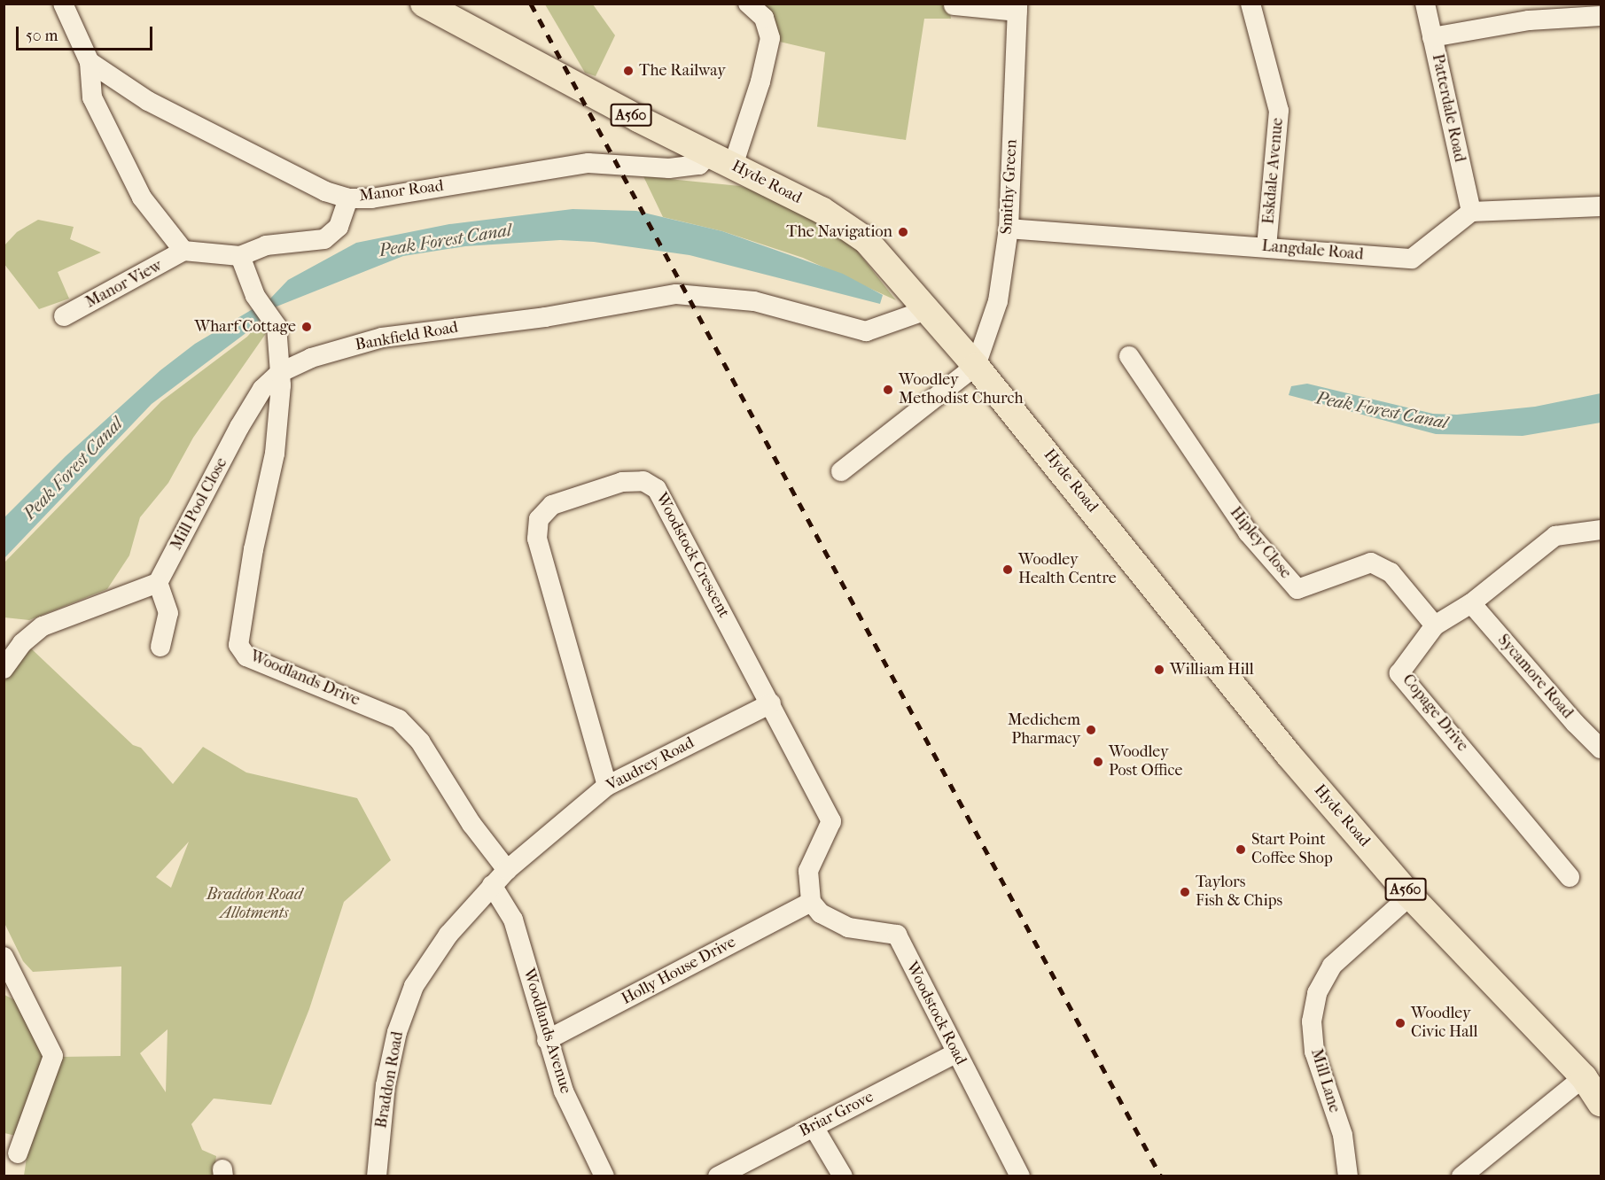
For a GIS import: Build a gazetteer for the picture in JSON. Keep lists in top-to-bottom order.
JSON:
{
  "streets": {
    "main road": ["A560", "Hyde Road"],
    "street": [
      "Patterdale Road",
      "Eskdale Avenue",
      "Smithy Green",
      "Manor Road",
      "Langdale Road",
      "Manor View",
      "Bankfield Road",
      "Mill Pool Close",
      "Hipley Close",
      "Woodstock Crescent",
      "Sycamore Road",
      "Woodlands Drive",
      "Copage Drive",
      "Vaudrey Road",
      "Holly House Drive",
      "Woodstock Road",
      "Woodlands Avenue",
      "Braddon Road",
      "Mill Lane",
      "Briar Grove"
    ]
  },
  "crossings": [
    ["Patterdale Road", "Langdale Road"],
    ["Eskdale Avenue", "Langdale Road"],
    ["Hyde Road", "Smithy Green"],
    ["Hyde Road", "Manor Road"],
    ["Hyde Road", "Bankfield Road"],
    ["Hyde Road", "Mill Lane"],
    ["Smithy Green", "Langdale Road"],
    ["Bankfield Road", "Mill Pool Close"],
    ["Bankfield Road", "Woodlands Drive"],
    ["Mill Pool Close", "Woodlands Drive"],
    ["Hipley Close", "Copage Drive"],
    ["Woodstock Crescent", "Vaudrey Road"],
    ["Woodstock Crescent", "Holly House Drive"],
    ["Woodstock Crescent", "Woodstock Road"],
    ["Sycamore Road", "Copage Drive"],
    ["Woodlands Drive", "Vaudrey Road"],
    ["Vaudrey Road", "Woodlands Avenue"],
    ["Vaudrey Road", "Braddon Road"],
    ["Holly House Drive", "Woodstock Road"],
    ["Holly House Drive", "Woodlands Avenue"],
    ["Woodstock Road", "Briar Grove"],
    ["Woodlands Avenue", "Braddon Road"]
  ],
  "water": ["Peak Forest Canal"],
  "parks": ["Braddon Road Allotments"],
  "places": [
    "The Railway",
    "The Navigation",
    "Wharf Cottage",
    "Woodley Methodist Church",
    "Woodley Health Centre",
    "William Hill",
    "Medichem Pharmacy",
    "Woodley Post Office",
    "Start Point Coffee Shop",
    "Taylors Fish & Chips",
    "Woodley Civic Hall"
  ],
  "scale_bar": "50 m"
}
